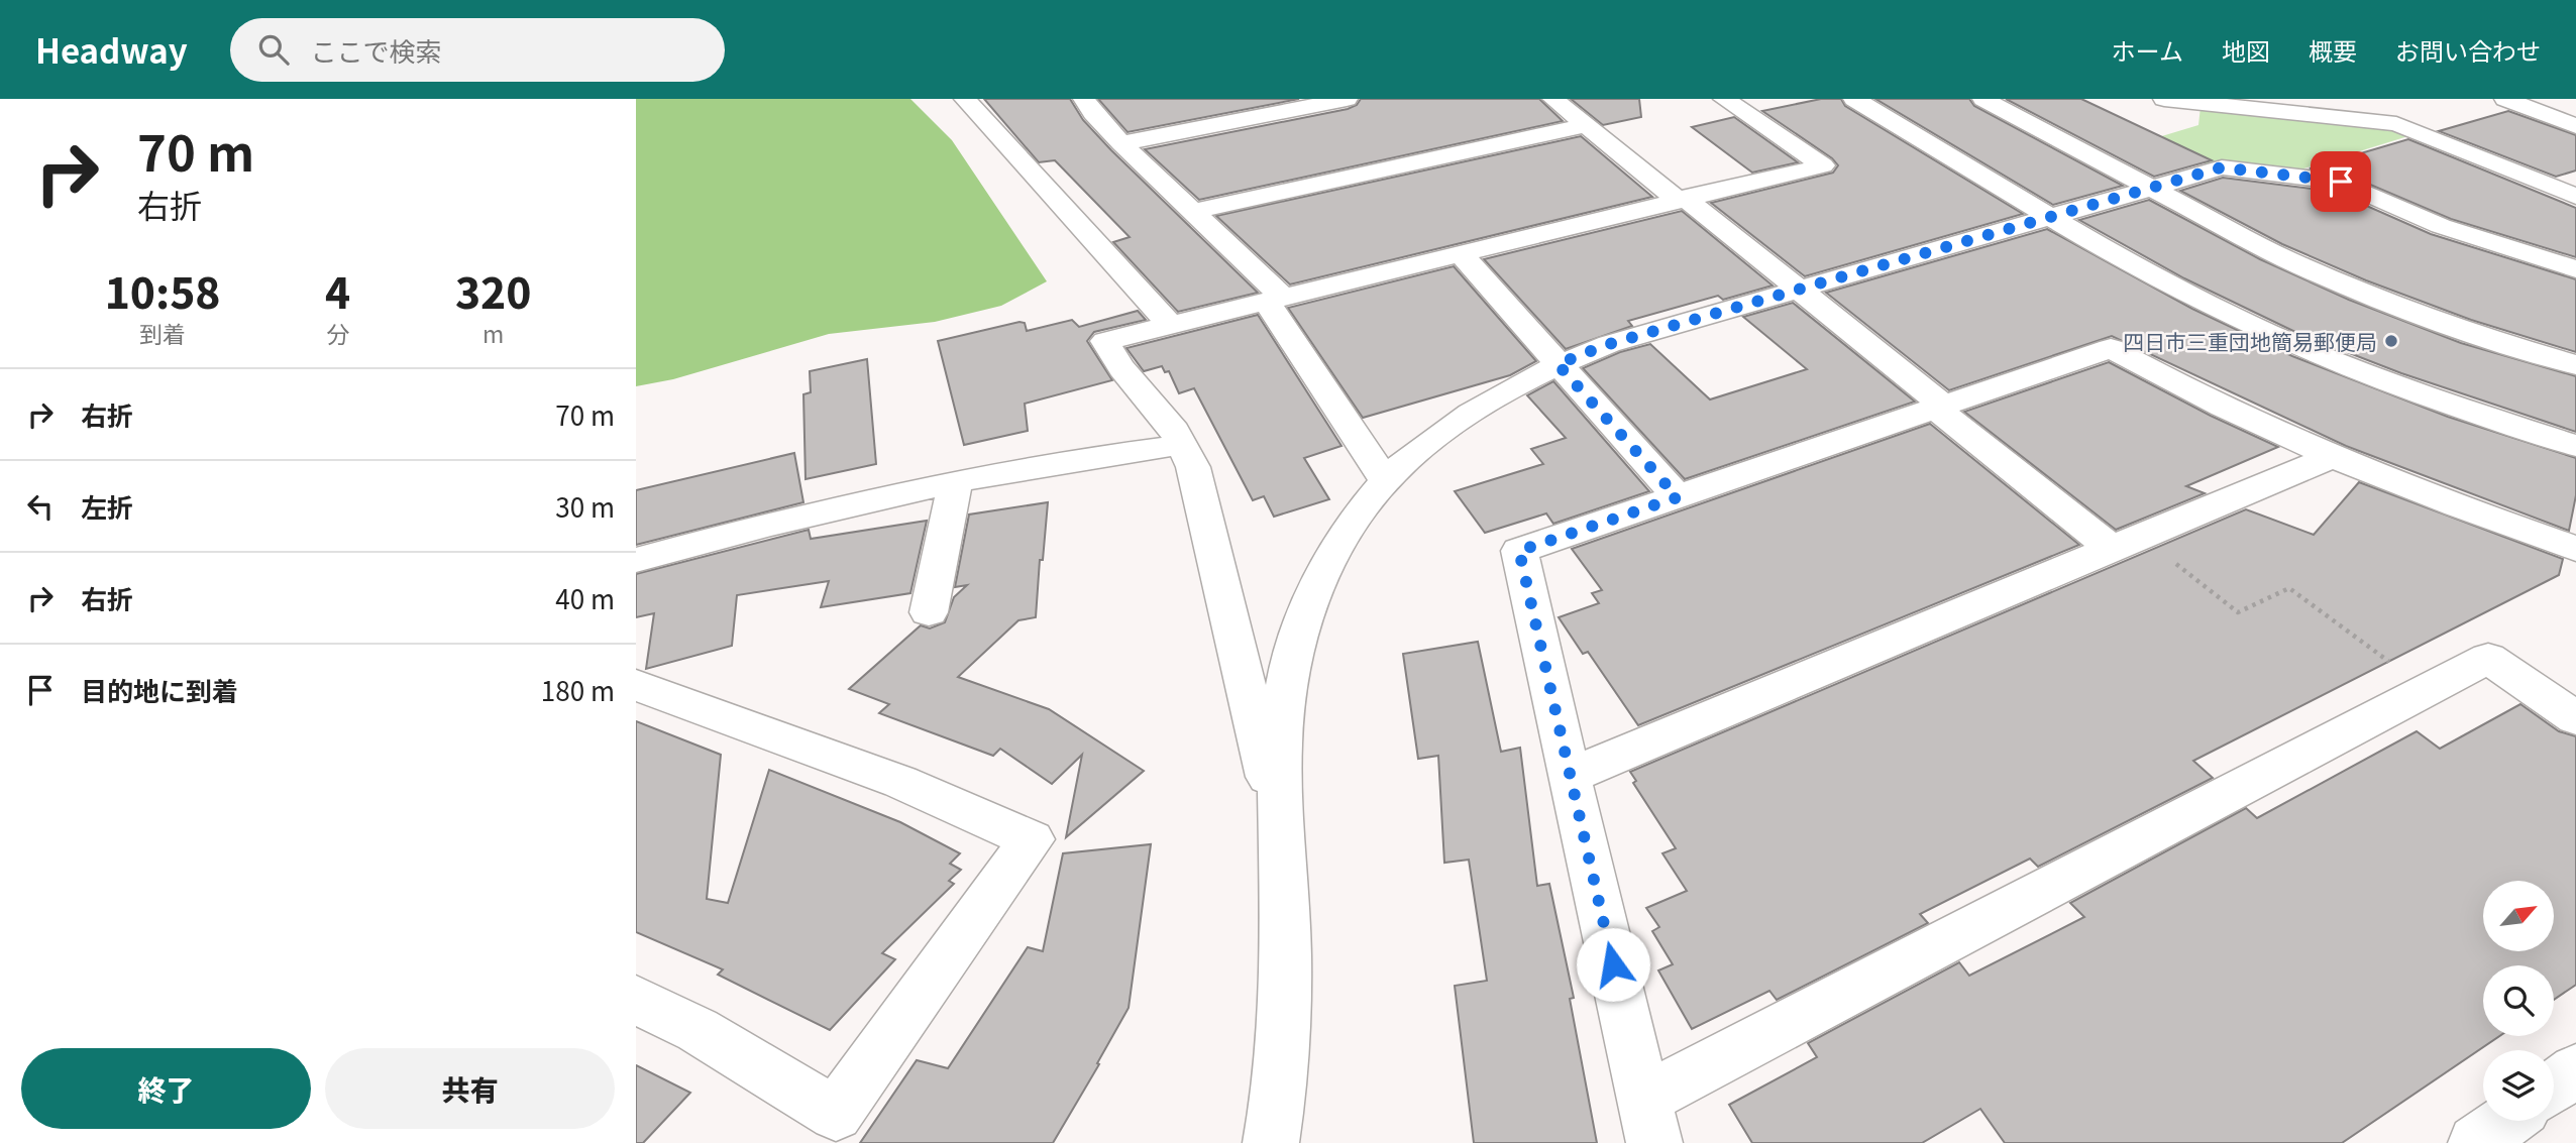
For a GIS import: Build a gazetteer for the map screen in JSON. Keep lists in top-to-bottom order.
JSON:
{
  "places": ["四日市三重団地簡易郵便局"],
  "north": "top right",
  "page": {
    "header": "Headway",
    "search": "ここで検索",
    "nav": [
      "ホーム",
      "地図",
      "概要",
      "お問い合わせ"
    ],
    "turn": ["70 m", "右折"],
    "eta": [
      "10:58",
      "到着",
      "4",
      "分",
      "320",
      "m"
    ],
    "list": [
      {
        "name": "右折",
        "value": "70 m"
      },
      {
        "name": "左折",
        "value": "30 m"
      },
      {
        "name": "右折",
        "value": "40 m"
      },
      {
        "name": "目的地に到着",
        "value": "180 m"
      }
    ],
    "buttons": ["終了", "共有"]
  }
}
